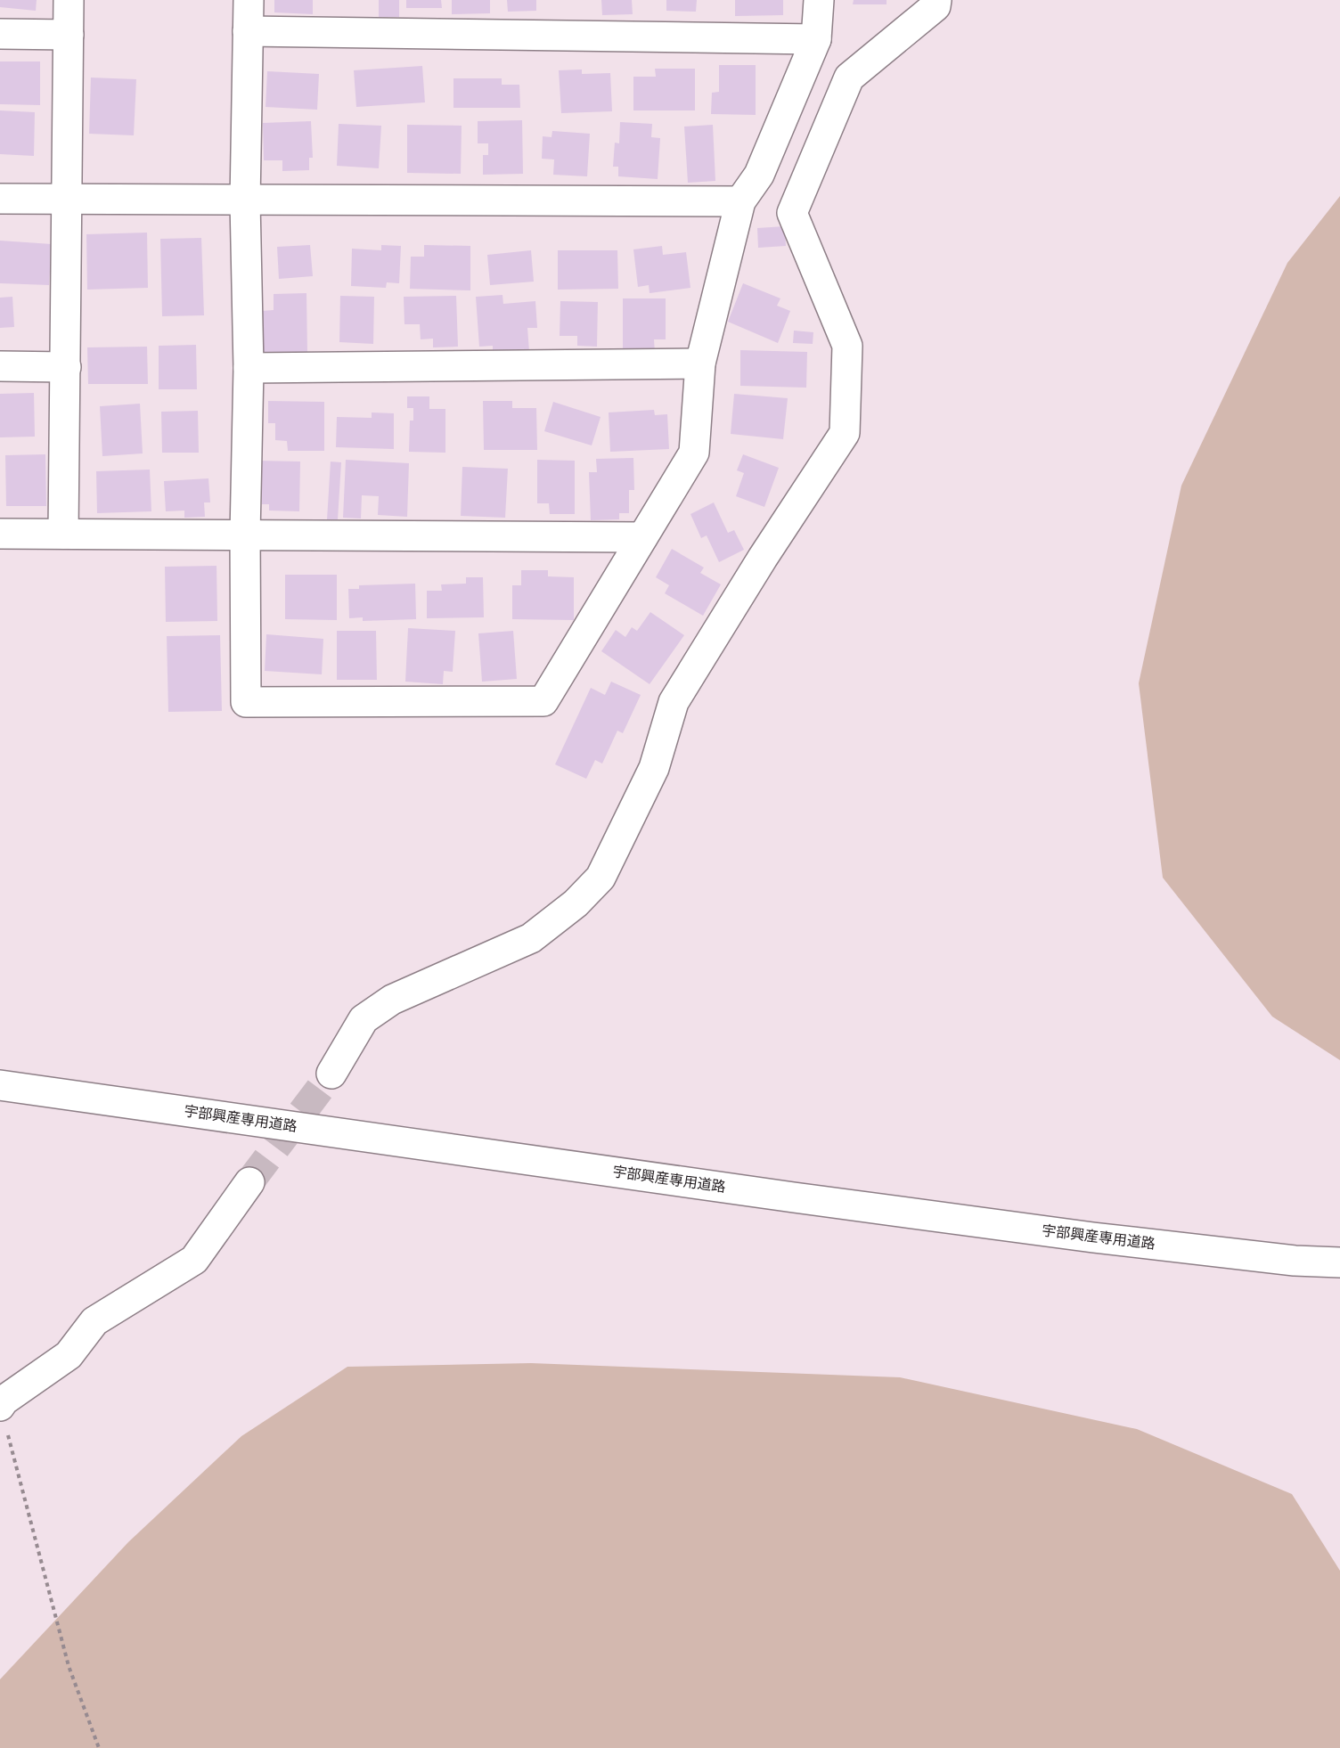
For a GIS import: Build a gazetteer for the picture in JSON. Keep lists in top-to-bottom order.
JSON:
{
  "streets": {
    "street": ["宇部興産専用道路"]
  }
}
